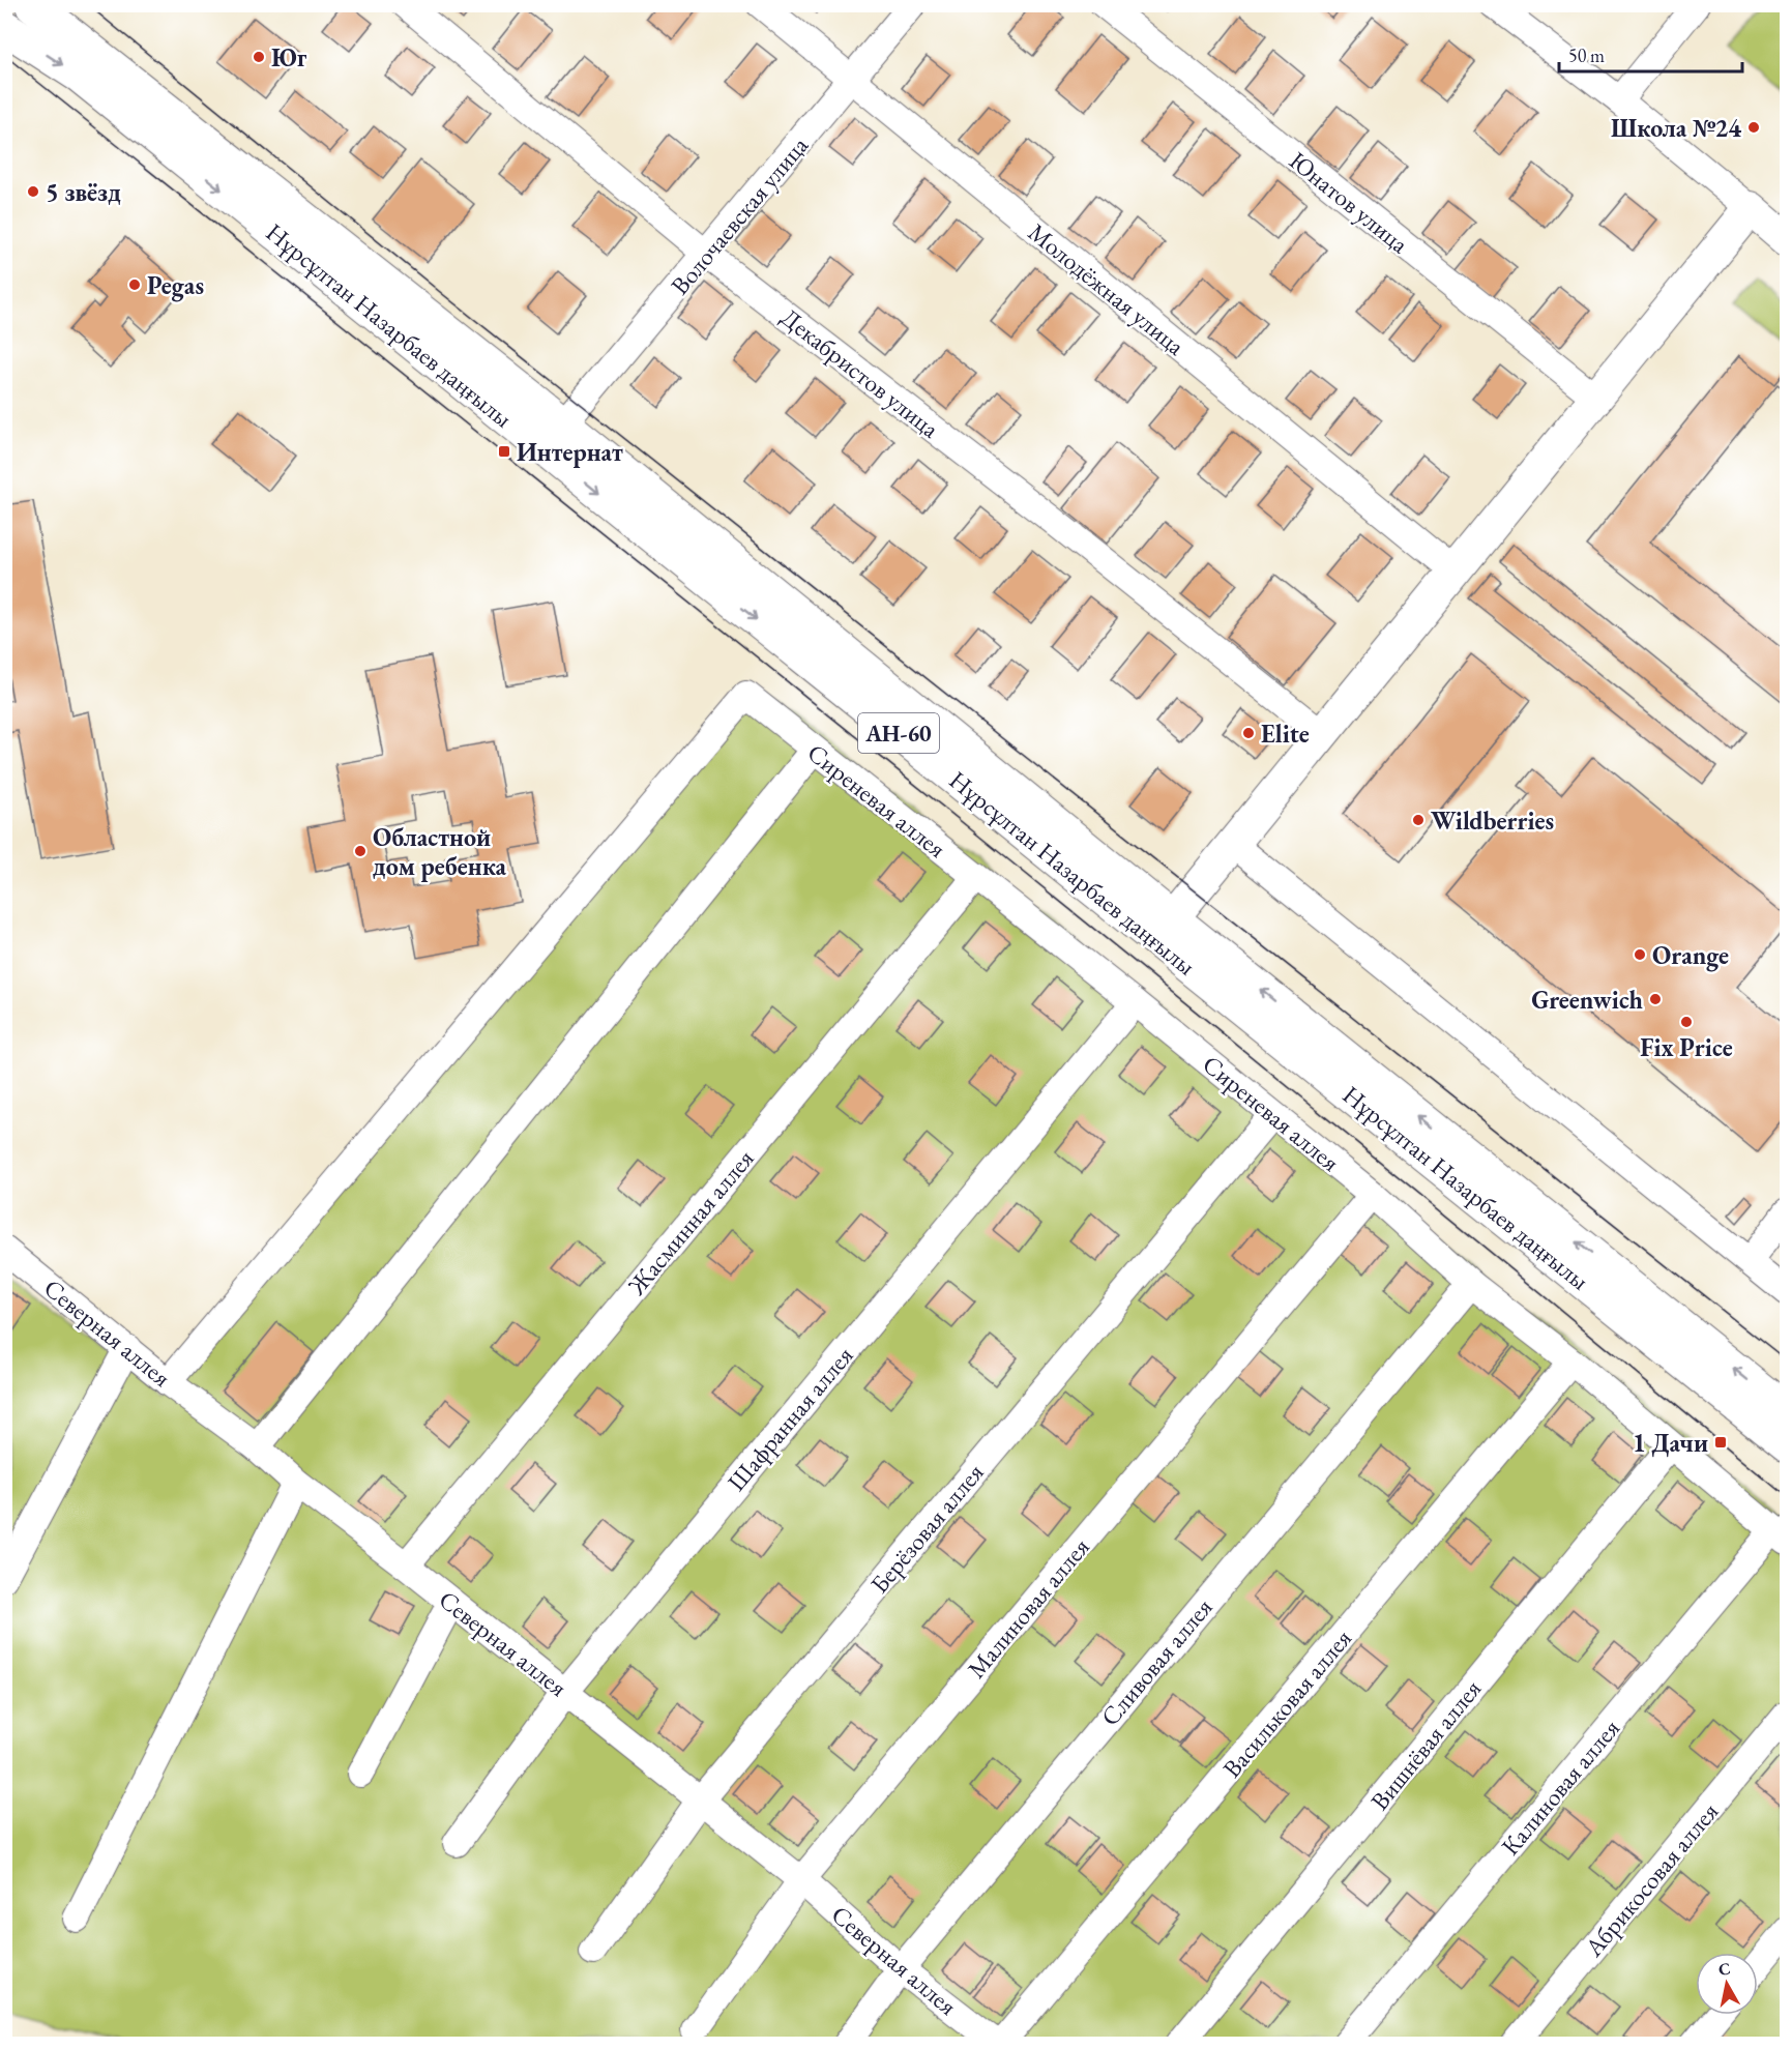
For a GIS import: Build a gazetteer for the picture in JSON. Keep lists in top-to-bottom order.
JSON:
{
  "streets": {
    "main road": ["Нұрсұлтан Назарбаев даңғылы", "АН-60"],
    "street": [
      "Юнатов улица",
      "Волочаевская улица",
      "Молодёжная улица",
      "Декабристов улица",
      "Сиреневая аллея",
      "Жасминная аллея",
      "Северная аллея",
      "Шафранная аллея",
      "Берёзовая аллея",
      "Малиновая аллея",
      "Сливовая аллея",
      "Васильковая аллея",
      "Вишнёвая аллея",
      "Калиновая аллея",
      "Абрикосовая аллея"
    ]
  },
  "crossings": [
    ["Волочаевская улица", "Молодёжная улица"],
    ["Волочаевская улица", "Нұрсұлтан Назарбаев даңғылы"],
    ["Волочаевская улица", "Декабристов улица"],
    ["Сиреневая аллея", "Жасминная аллея"],
    ["Сиреневая аллея", "Северная аллея"],
    ["Сиреневая аллея", "Шафранная аллея"],
    ["Сиреневая аллея", "Берёзовая аллея"],
    ["Сиреневая аллея", "Малиновая аллея"],
    ["Сиреневая аллея", "Сливовая аллея"],
    ["Сиреневая аллея", "Васильковая аллея"],
    ["Сиреневая аллея", "Вишнёвая аллея"],
    ["Сиреневая аллея", "Калиновая аллея"],
    ["Жасминная аллея", "Северная аллея"],
    ["Северная аллея", "Шафранная аллея"],
    ["Северная аллея", "Берёзовая аллея"],
    ["Северная аллея", "Малиновая аллея"],
    ["Северная аллея", "Сливовая аллея"]
  ],
  "places": {
    "other": [
      "Юг",
      "Школа №24",
      "5 звёзд",
      "Pegas",
      "Elite",
      "Wildberries",
      "Областной дом ребенка",
      "Orange",
      "Greenwich",
      "Fix Price"
    ],
    "transit": ["Интернат", "1 Дачи"]
  },
  "scale_bar": "50 m",
  "north": "top"
}
